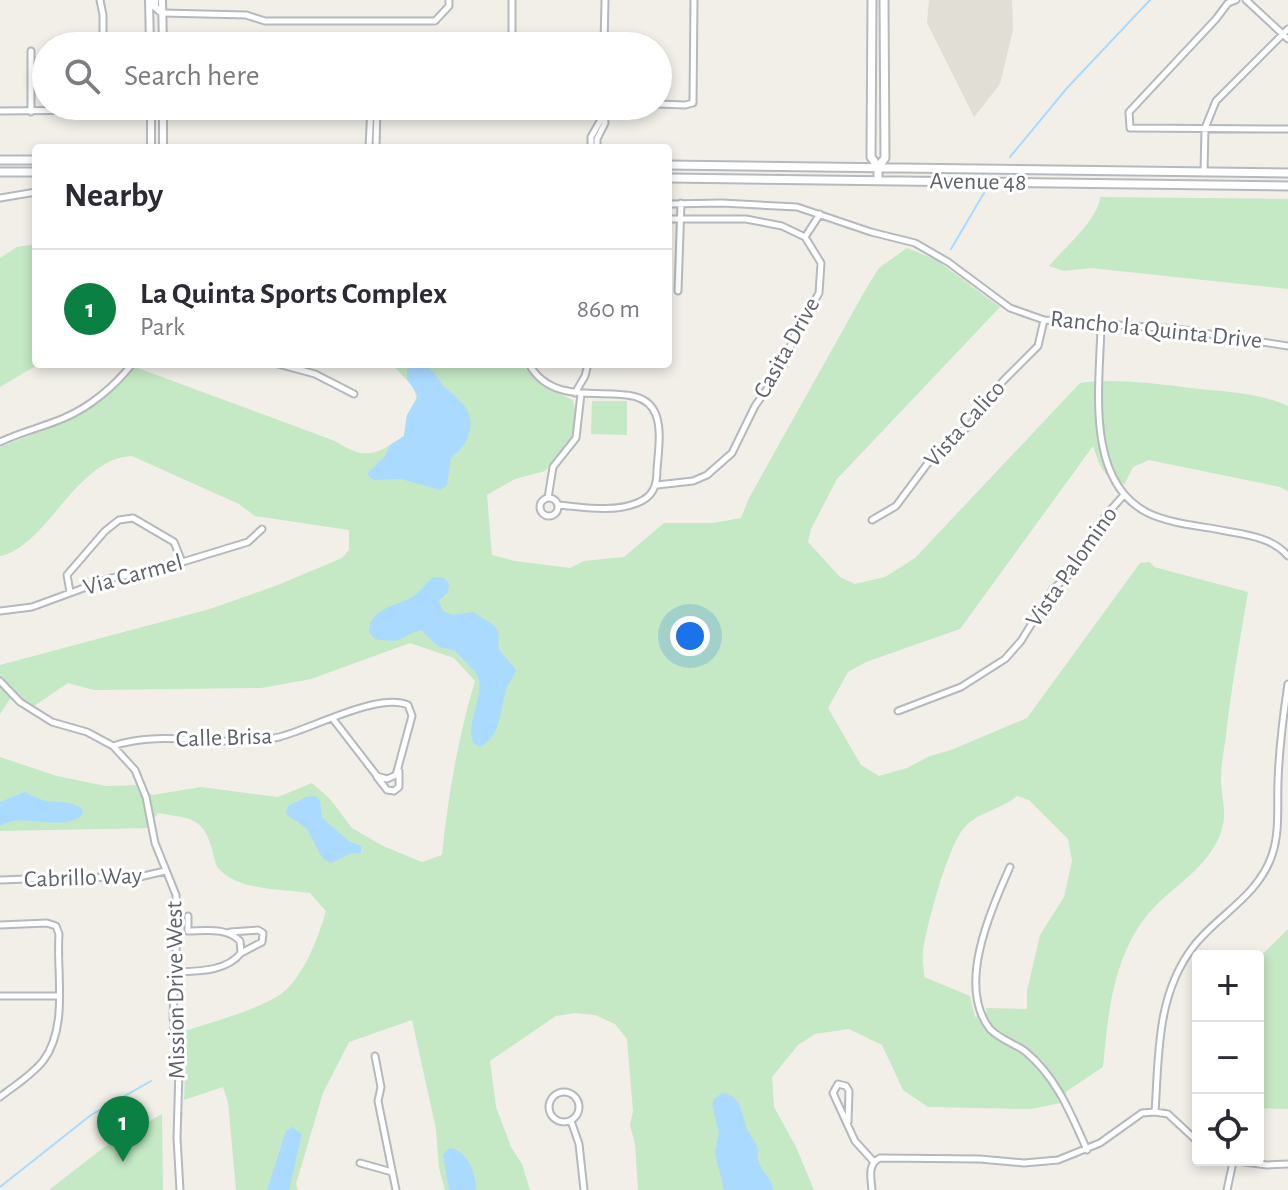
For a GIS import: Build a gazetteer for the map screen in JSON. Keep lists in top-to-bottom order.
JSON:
{
  "streets": {
    "main road": ["Avenue 48"],
    "street": [
      "Rancho la Quinta Drive",
      "Casita Drive",
      "Vista Calico",
      "Vista Palomino",
      "Via Carmel",
      "Calle Brisa",
      "Cabrillo Way",
      "Mission Drive West"
    ]
  },
  "crossings": [
    ["Rancho la Quinta Drive", "Vista Calico"],
    ["Calle Brisa", "Mission Drive West"],
    ["Cabrillo Way", "Mission Drive West"]
  ],
  "page": {
    "search": "Search here",
    "heading": "Nearby",
    "list": [
      {
        "mark": "1",
        "name": "La Quinta Sports Complex",
        "note": "Park",
        "value": "860 m"
      }
    ],
    "map_buttons": ["+", "−"],
    "pins": "1"
  }
}
